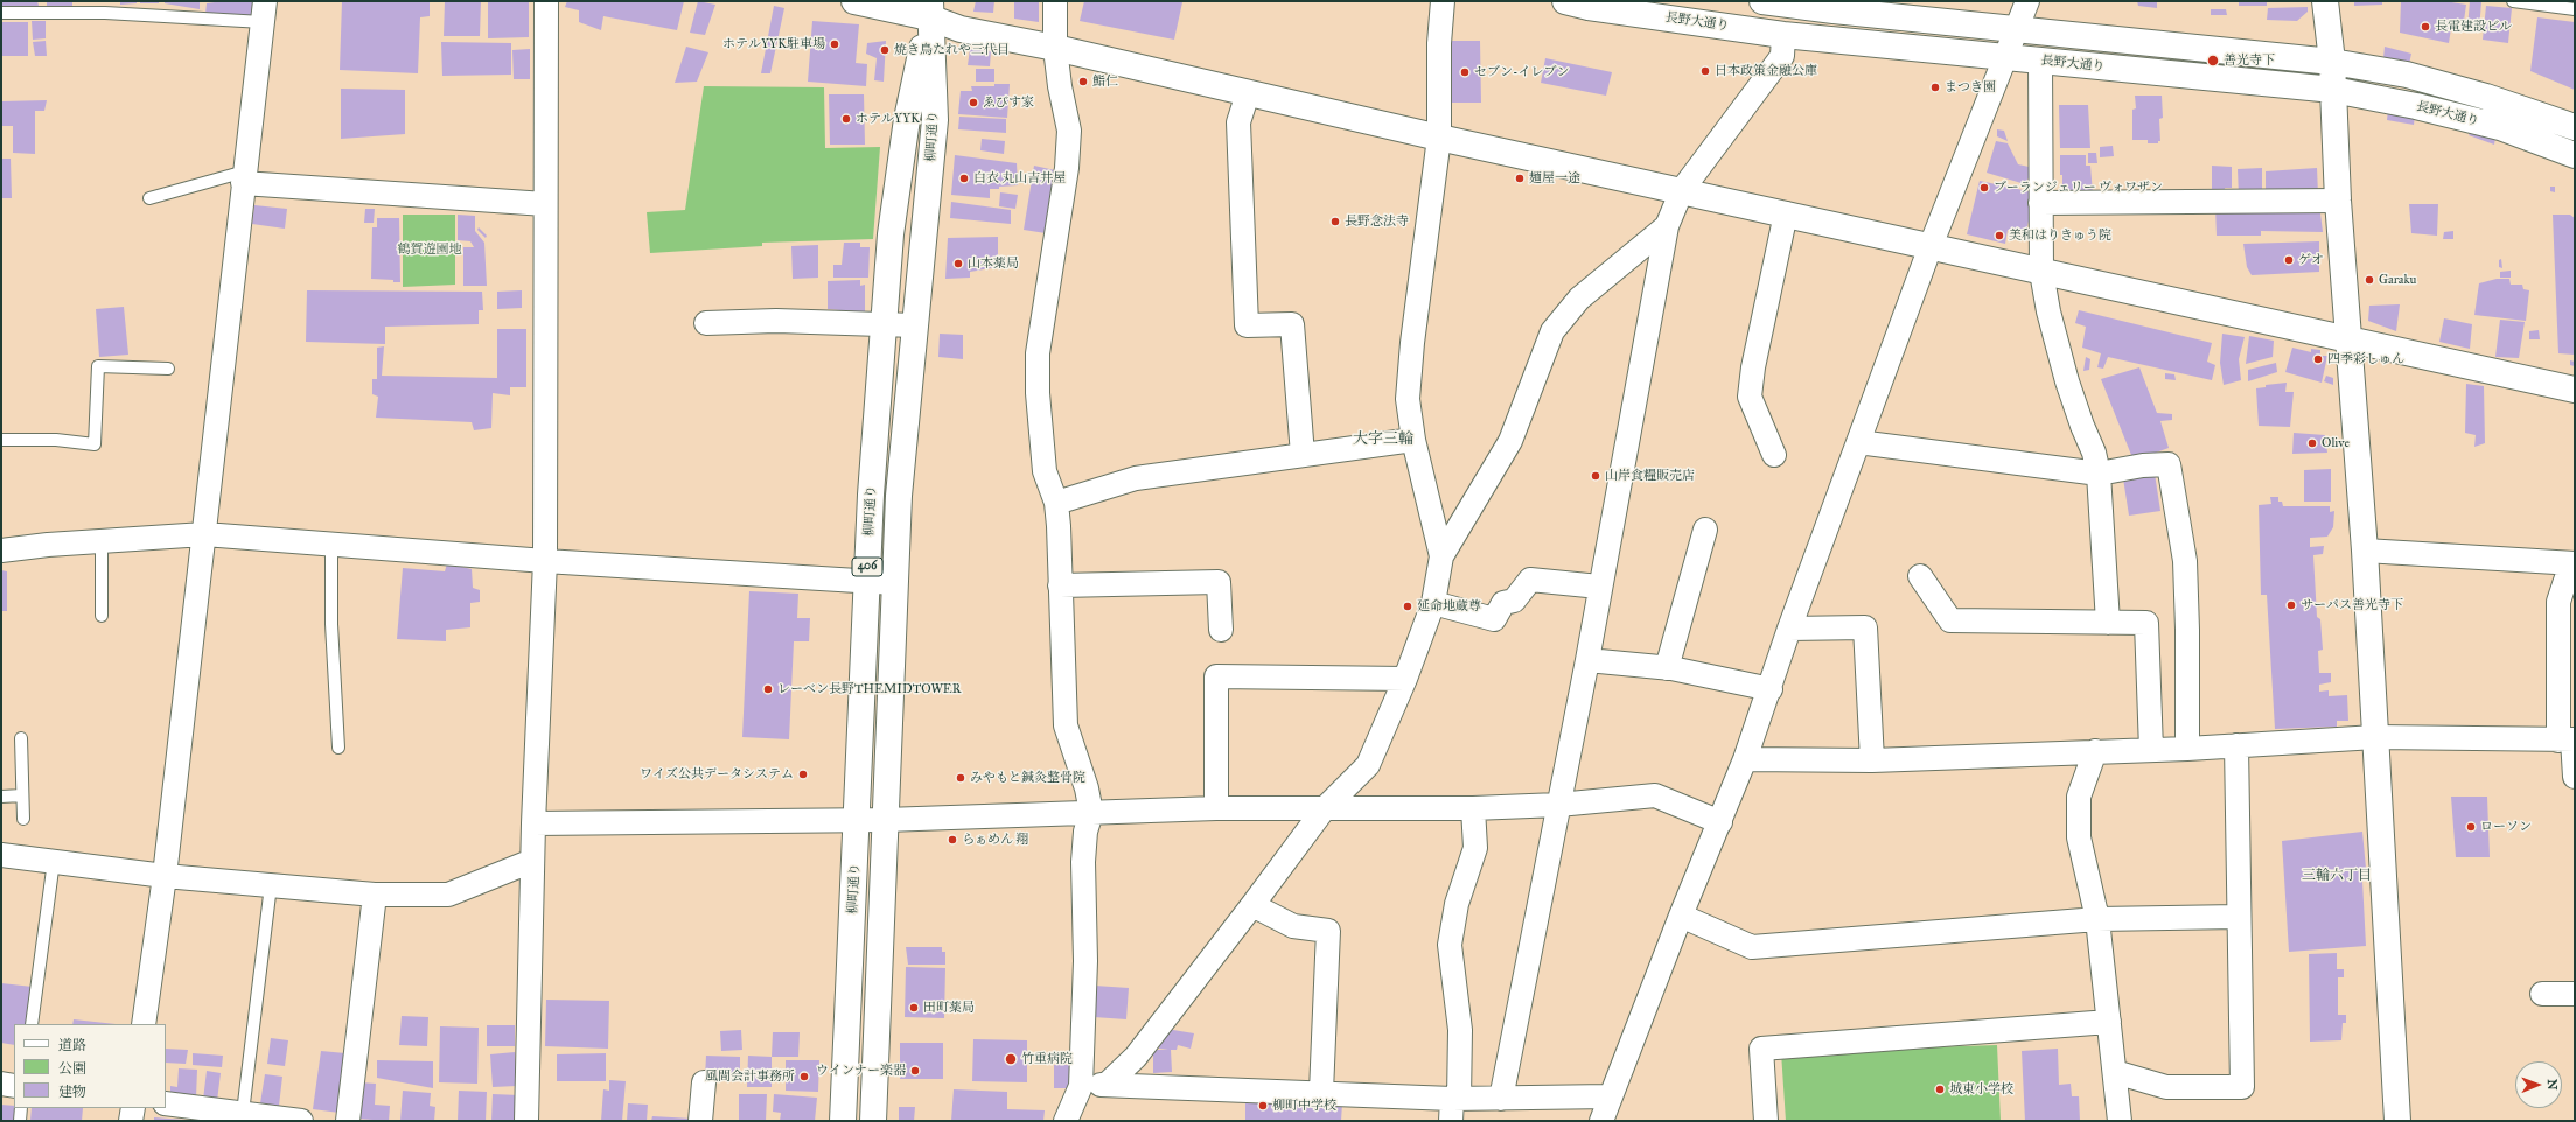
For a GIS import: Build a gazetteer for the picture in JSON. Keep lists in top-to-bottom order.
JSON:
{
  "streets": {
    "main road": ["長野大通り", "柳町通り", "406"]
  },
  "districts": ["大字三輪", "三輪六丁目"],
  "parks": ["鶴賀遊園地"],
  "places": [
    "長電建設ビル",
    "ホテルYYK駐車場",
    "焼き鳥たれや三代目",
    "善光寺下",
    "日本政策金融公庫",
    "セブン-イレブン",
    "鮨仁",
    "まつき園",
    "ゑびす家",
    "ホテルYYK",
    "白衣 丸山吉井屋",
    "麺屋一途",
    "ブーランジェリー ヴォワザン",
    "長野念法寺",
    "美和はりきゅう院",
    "ゲオ",
    "山本薬局",
    "Garaku",
    "四季彩しゅん",
    "Olive",
    "山岸食糧販売店",
    "サーパス善光寺下",
    "延命地蔵尊",
    "レーベン長野THEMIDTOWER",
    "ワイズ公共データシステム",
    "みやもと鍼灸整骨院",
    "ローソン",
    "らぁめん 翔",
    "田町薬局",
    "竹重病院",
    "ウインナー楽器",
    "風間会計事務所",
    "城東小学校",
    "柳町中学校"
  ],
  "legend": ["道路", "公園", "建物"],
  "north": "right"
}
